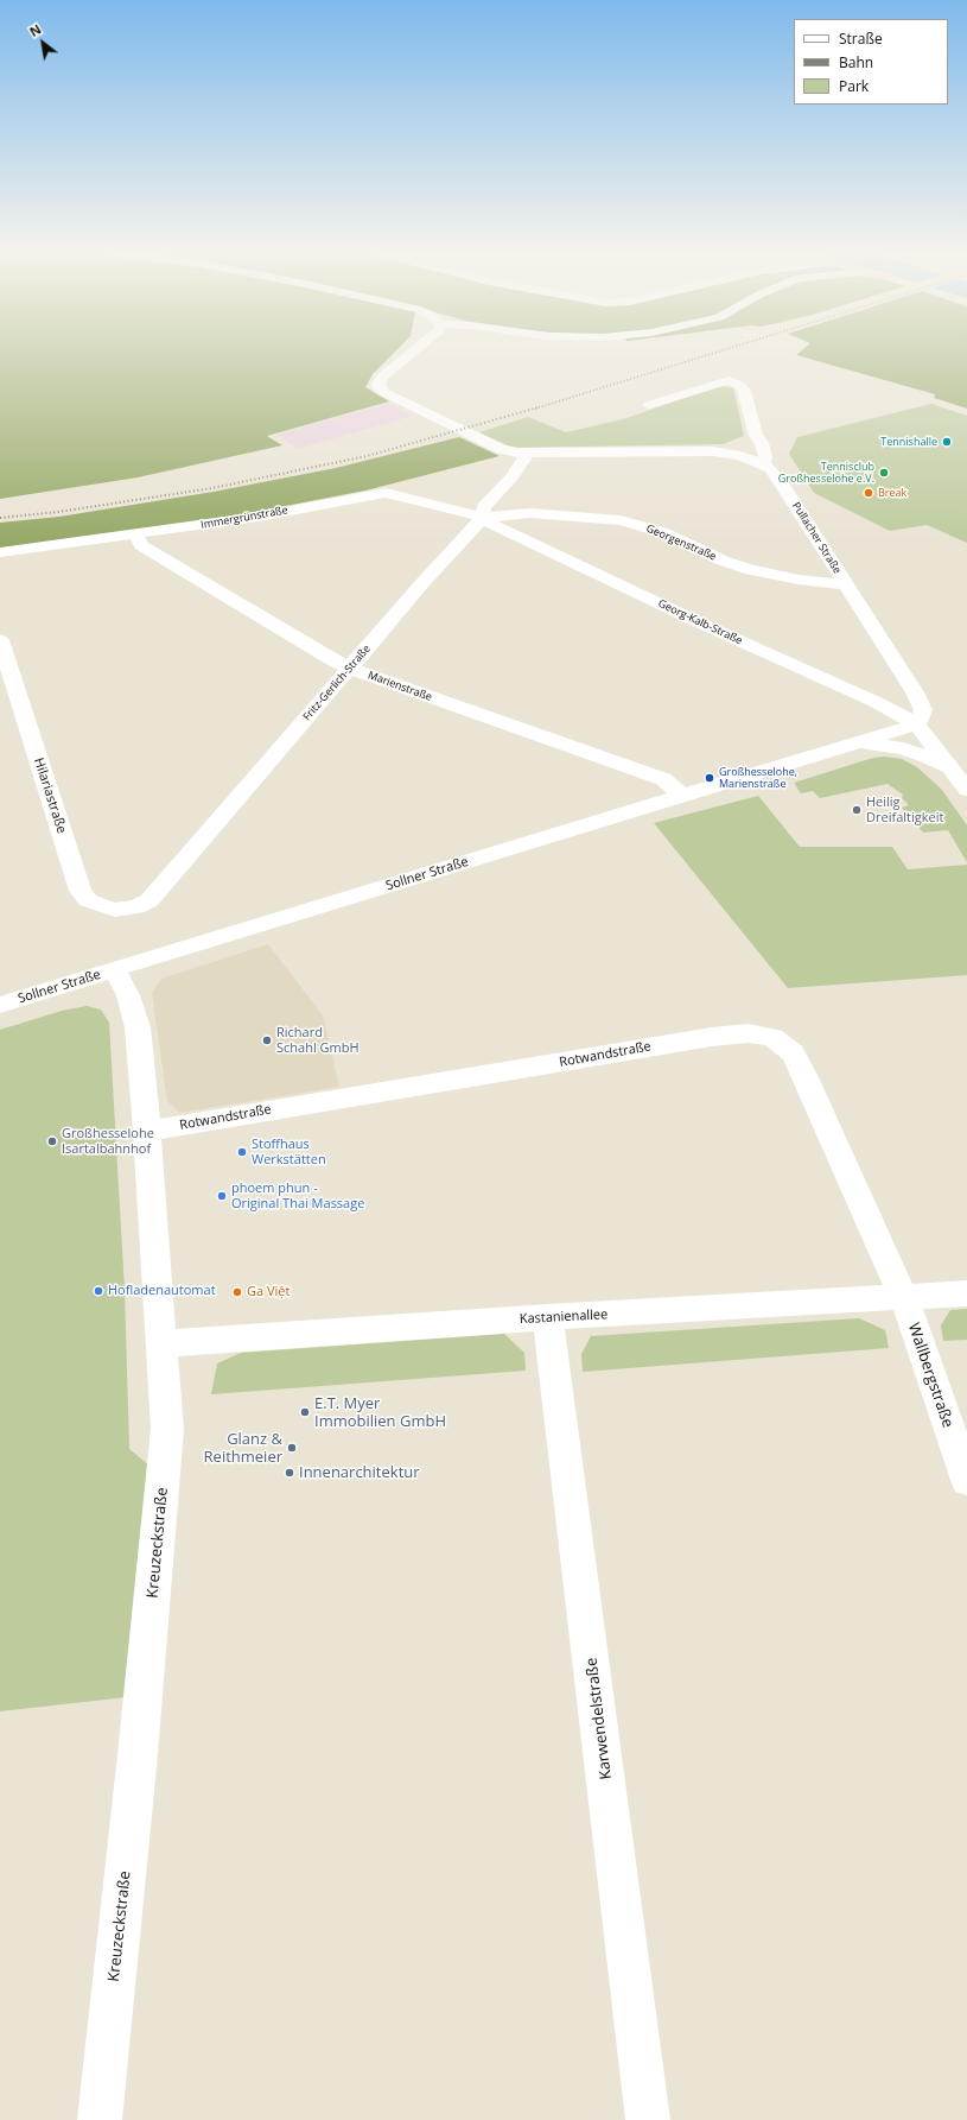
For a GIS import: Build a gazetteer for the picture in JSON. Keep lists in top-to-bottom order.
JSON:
{
  "streets": {
    "street": [
      "Immergrünstraße",
      "Pullacher Straße",
      "Georgenstraße",
      "Georg-Kalb-Straße",
      "Fritz-Gerlich-Straße",
      "Marienstraße",
      "Hilariastraße",
      "Sollner Straße",
      "Rotwandstraße",
      "Kastanienallee",
      "Wallbergstraße",
      "Kreuzeckstraße",
      "Karwendelstraße"
    ]
  },
  "crossings": [
    ["Immergrünstraße", "Georgenstraße"],
    ["Immergrünstraße", "Georg-Kalb-Straße"],
    ["Immergrünstraße", "Fritz-Gerlich-Straße"],
    ["Immergrünstraße", "Marienstraße"],
    ["Pullacher Straße", "Georgenstraße"],
    ["Pullacher Straße", "Georg-Kalb-Straße"],
    ["Pullacher Straße", "Fritz-Gerlich-Straße"],
    ["Pullacher Straße", "Sollner Straße"],
    ["Georgenstraße", "Georg-Kalb-Straße"],
    ["Georgenstraße", "Fritz-Gerlich-Straße"],
    ["Georg-Kalb-Straße", "Fritz-Gerlich-Straße"],
    ["Georg-Kalb-Straße", "Sollner Straße"],
    ["Fritz-Gerlich-Straße", "Marienstraße"],
    ["Fritz-Gerlich-Straße", "Hilariastraße"],
    ["Marienstraße", "Sollner Straße"],
    ["Sollner Straße", "Kreuzeckstraße"],
    ["Rotwandstraße", "Kastanienallee"],
    ["Rotwandstraße", "Wallbergstraße"],
    ["Rotwandstraße", "Kreuzeckstraße"],
    ["Kastanienallee", "Wallbergstraße"],
    ["Kastanienallee", "Kreuzeckstraße"],
    ["Kastanienallee", "Karwendelstraße"]
  ],
  "places": [
    "Tennishalle",
    "Tennisclub Großhesselohe e.V.",
    "Break",
    "Großhesselohe, Marienstraße",
    "Heilig Dreifaltigkeit",
    "Richard Schahl GmbH",
    "Großhesselohe Isartalbahnhof",
    "Stoffhaus Werkstätten",
    "phoem phun - Original Thai Massage",
    "Hofladenautomat",
    "Ga Việt",
    "E.T. Myer Immobilien GmbH",
    "Glanz & Reithmeier",
    "Innenarchitektur"
  ],
  "legend": ["Straße", "Bahn", "Park"],
  "north": "top left"
}
